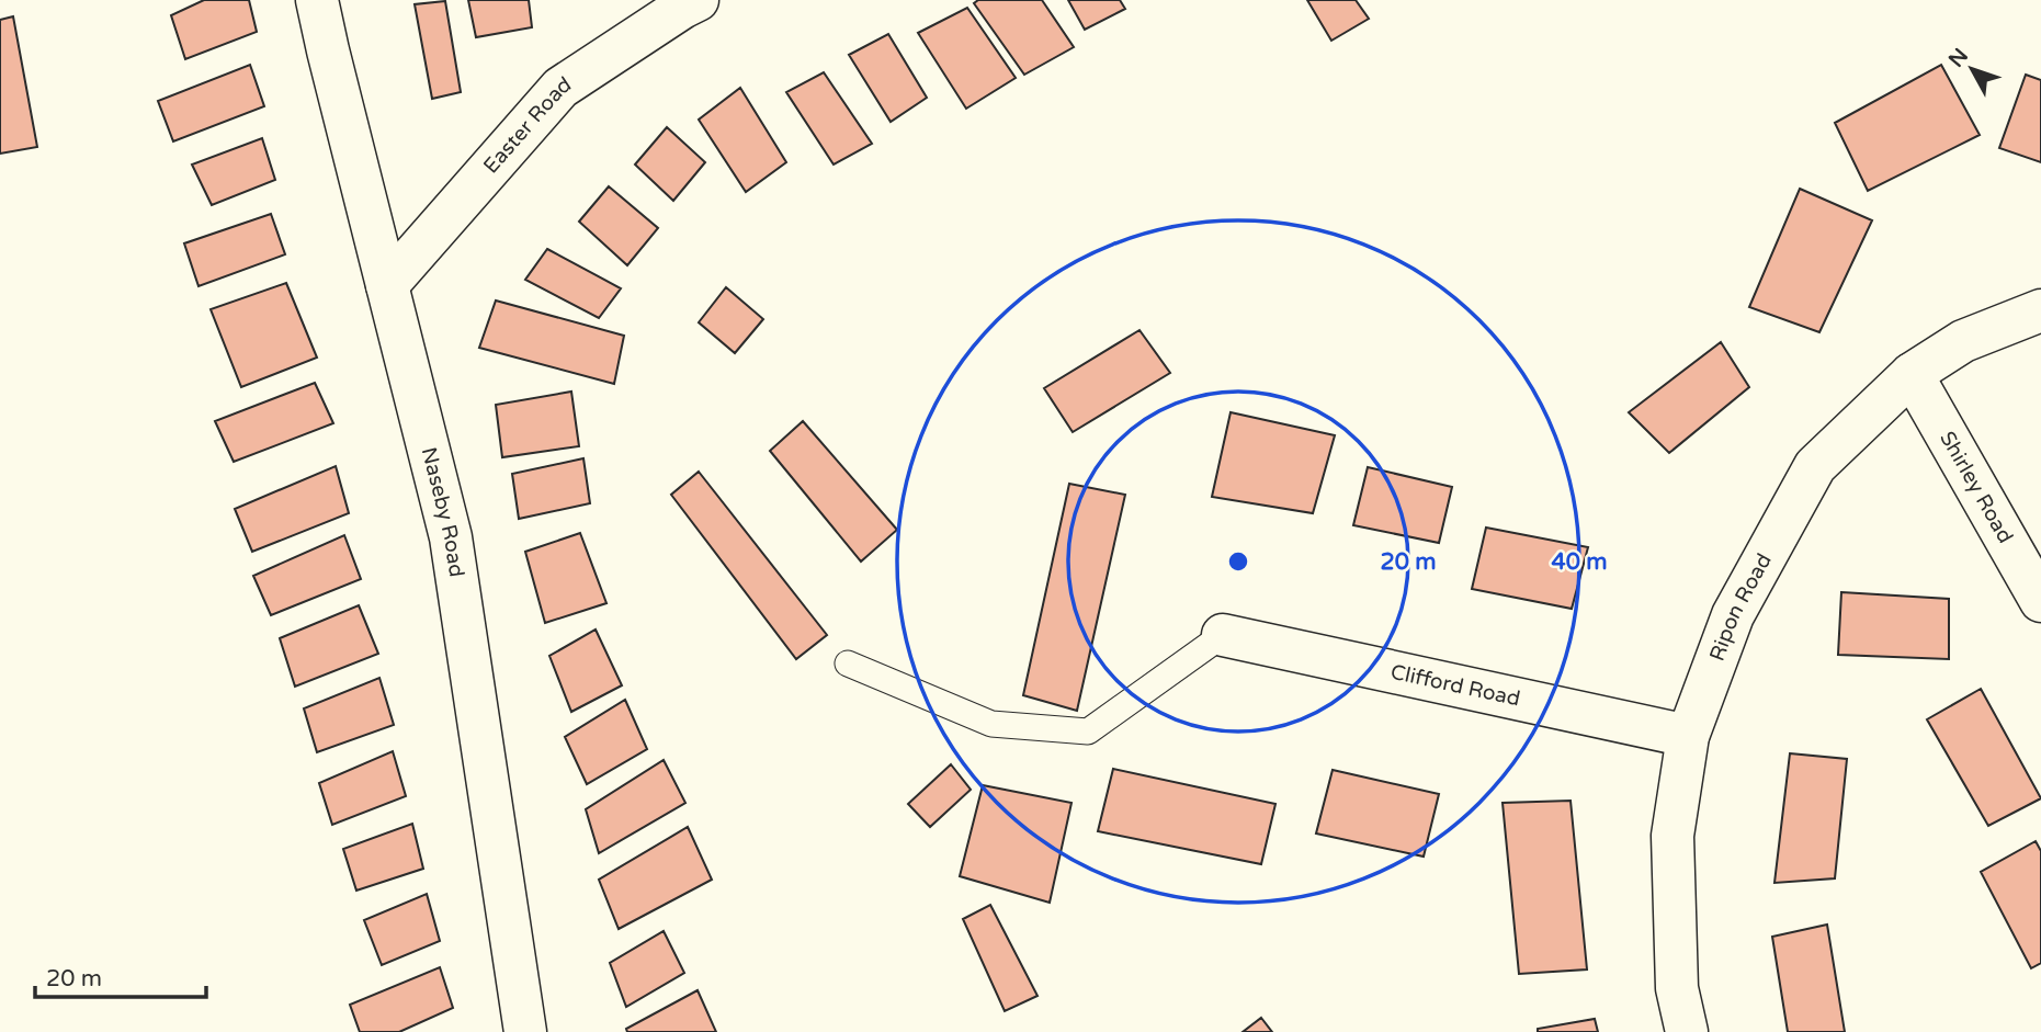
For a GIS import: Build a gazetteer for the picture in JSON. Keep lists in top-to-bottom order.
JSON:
{
  "streets": {
    "street": [
      "Easter Road",
      "Shirley Road",
      "Naseby Road",
      "Ripon Road",
      "Clifford Road"
    ]
  },
  "crossings": [
    ["Easter Road", "Naseby Road"],
    ["Shirley Road", "Ripon Road"],
    ["Ripon Road", "Clifford Road"]
  ],
  "scale_bar": "20 m",
  "north": "top left",
  "rings": ["20 m", "40 m"]
}
